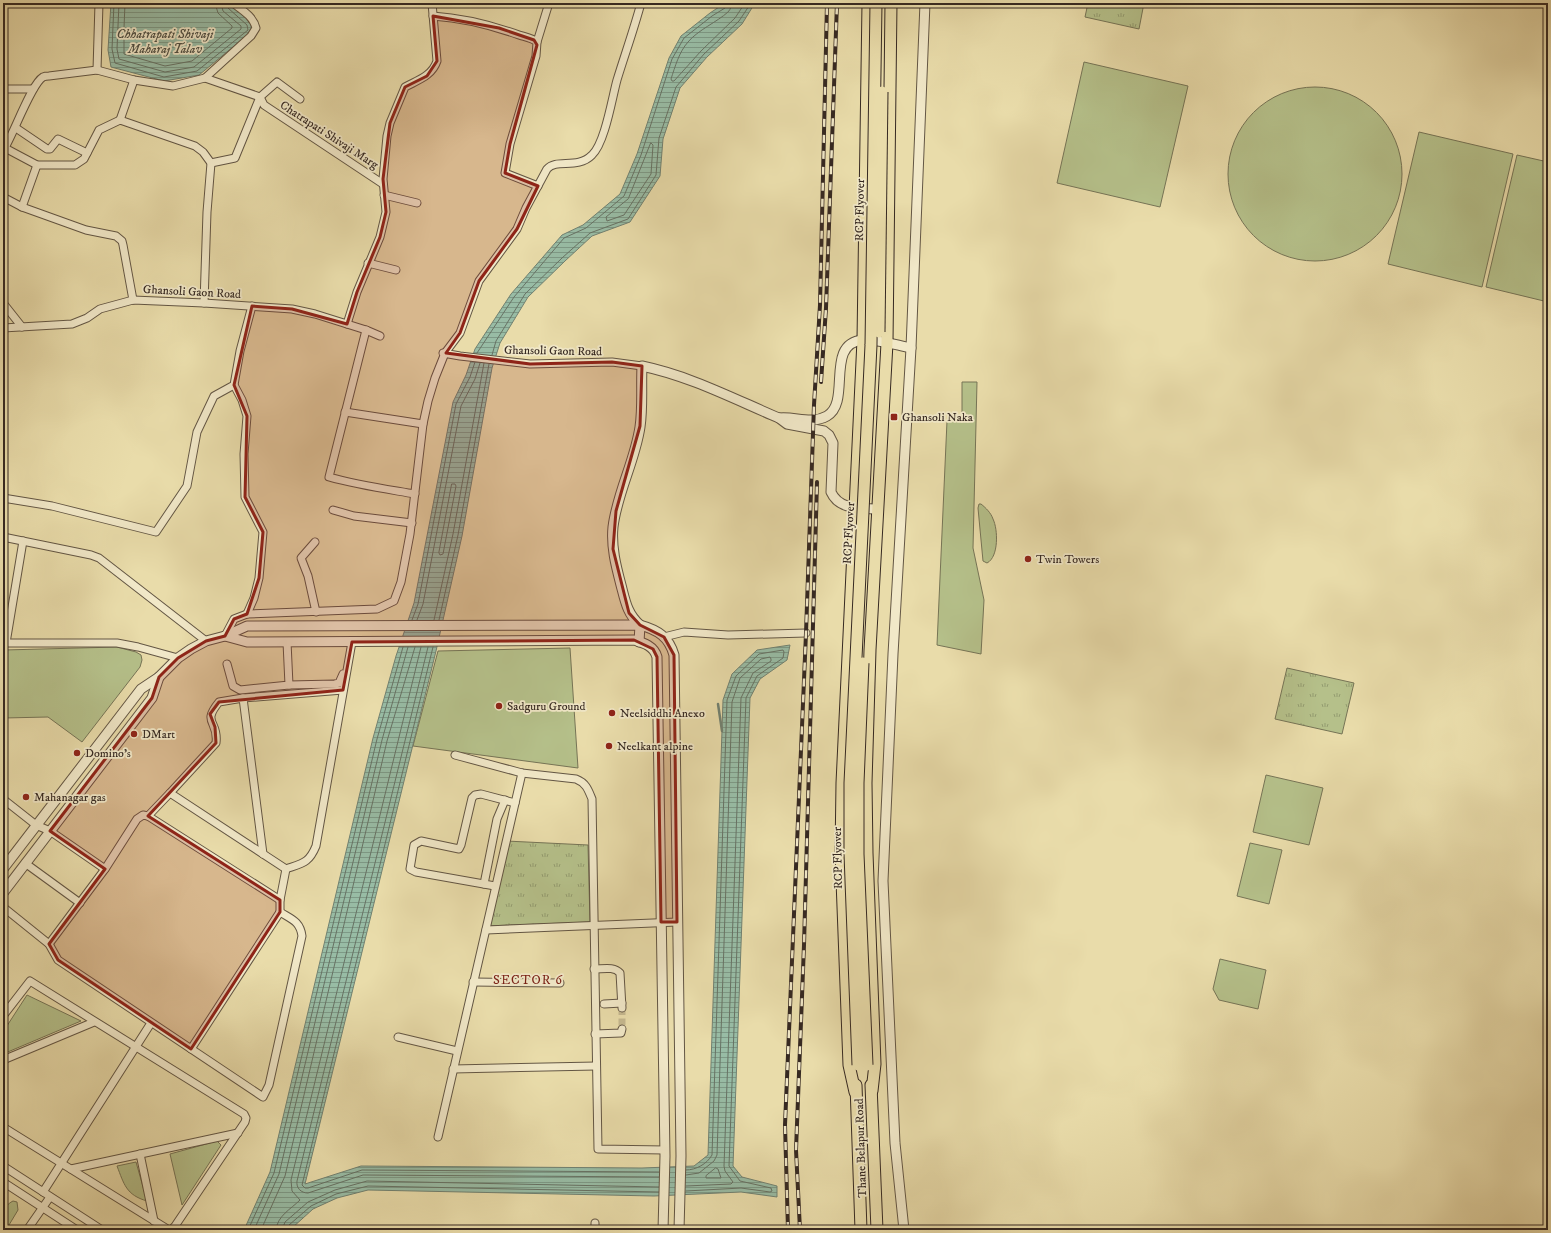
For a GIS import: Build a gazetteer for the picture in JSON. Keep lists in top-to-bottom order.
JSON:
{
  "streets": {
    "main road": ["RCP Flyover", "Thane Belapur Road"],
    "street": ["Chatrapati Shivaji Marg", "Ghansoli Gaon Road"]
  },
  "crossings": [
    ["RCP Flyover", "Thane Belapur Road"]
  ],
  "districts": ["SECTOR 6"],
  "water": ["Chhatrapati Shivaji Maharaj Talav"],
  "places": {
    "transit": ["Ghansoli Naka"],
    "other": [
      "Twin Towers",
      "Sadguru Ground",
      "Neelsiddhi Anexo",
      "DMart",
      "Neelkant alpine",
      "Domino's",
      "Mahanagar gas"
    ]
  }
}
